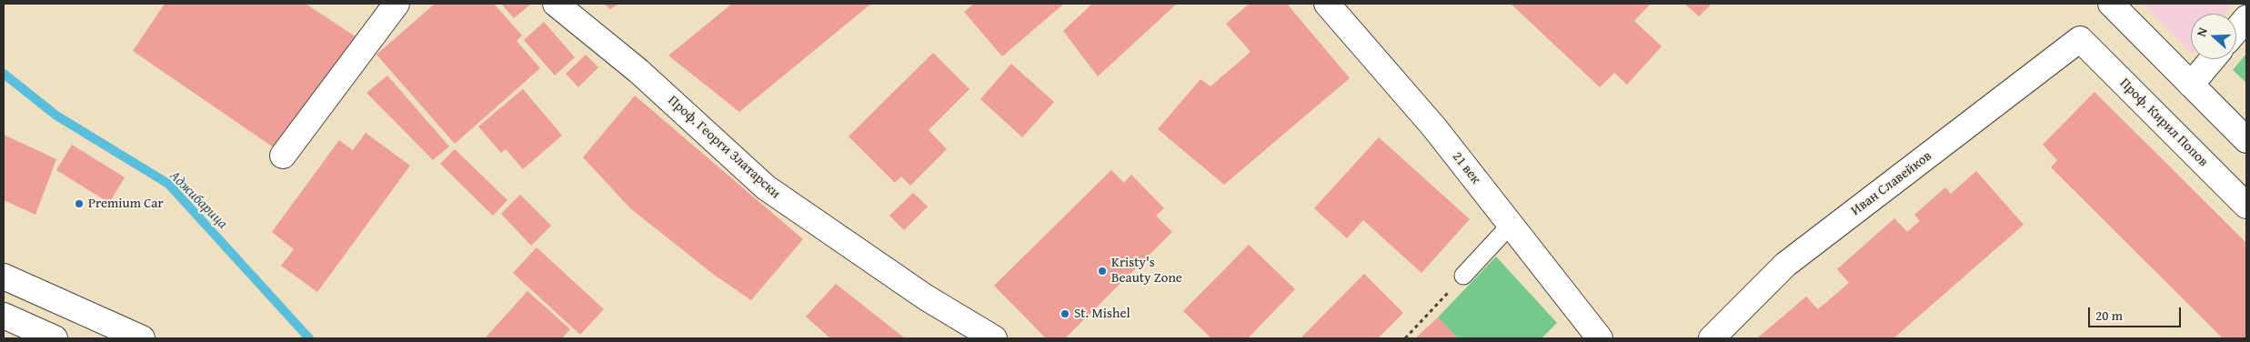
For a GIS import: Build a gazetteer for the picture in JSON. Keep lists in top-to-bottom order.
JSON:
{
  "streets": {
    "street": [
      "Проф. Кирил Попов",
      "Проф. Георги Златарски",
      "21 век",
      "Иван Славейков"
    ]
  },
  "crossings": [
    ["Проф. Кирил Попов", "Иван Славейков"]
  ],
  "water": ["Аджибарица"],
  "places": ["Premium Car", "Kristy's Beauty Zone", "St. Mishel"],
  "scale_bar": "20 m",
  "north": "left"
}
